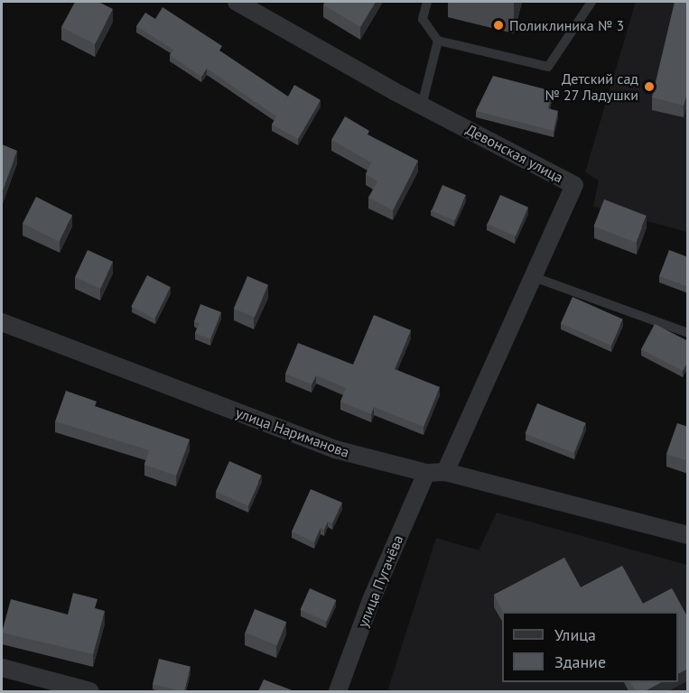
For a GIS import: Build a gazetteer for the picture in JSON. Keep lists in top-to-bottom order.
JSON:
{
  "streets": {
    "street": ["Девонская улица", "улица Нариманова", "улица Пугачёва"]
  },
  "crossings": [
    ["Девонская улица", "улица Нариманова"],
    ["улица Нариманова", "улица Пугачёва"]
  ],
  "places": ["Поликлиника № 3", "Детский сад № 27 Ладушки"],
  "legend": ["Улица", "Здание"]
}
